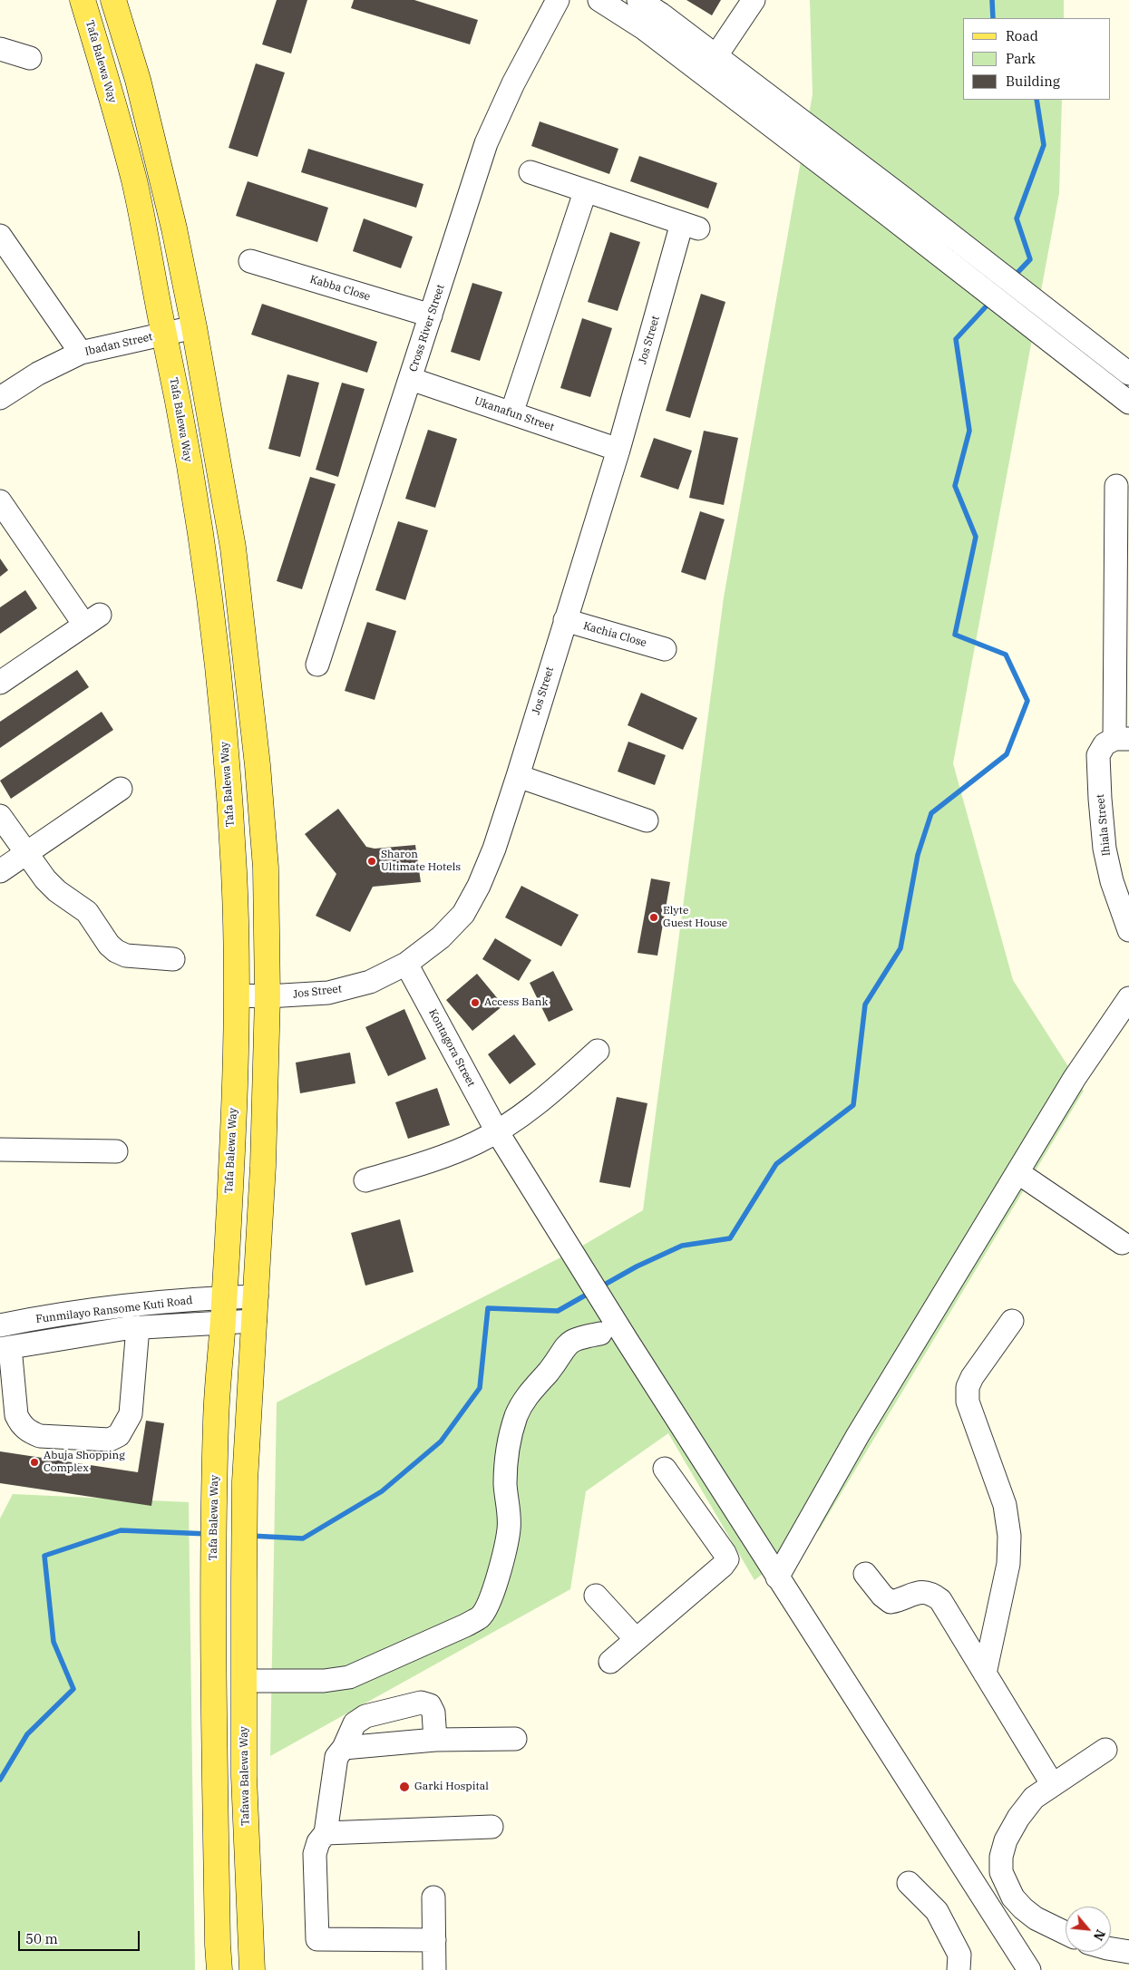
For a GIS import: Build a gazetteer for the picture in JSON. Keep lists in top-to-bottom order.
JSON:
{
  "streets": {
    "main road": ["Tafa Balewa Way", "Tafawa Balewa Way"],
    "street": [
      "Kabba Close",
      "Cross River Street",
      "Jos Street",
      "Ibadan Street",
      "Ukanafun Street",
      "Kachia Close",
      "Ihiala Street",
      "Kontagora Street",
      "Funmilayo Ransome Kuti Road"
    ]
  },
  "crossings": [
    ["Tafa Balewa Way", "Jos Street"],
    ["Tafa Balewa Way", "Ibadan Street"],
    ["Tafa Balewa Way", "Funmilayo Ransome Kuti Road"],
    ["Kabba Close", "Cross River Street"],
    ["Cross River Street", "Ukanafun Street"],
    ["Jos Street", "Ukanafun Street"],
    ["Jos Street", "Kachia Close"],
    ["Jos Street", "Kontagora Street"],
    ["Funmilayo Ransome Kuti Road", "Tafawa Balewa Way"]
  ],
  "places": [
    "Sharon Ultimate Hotels",
    "Elyte Guest House",
    "Access Bank",
    "Abuja Shopping Complex",
    "Garki Hospital"
  ],
  "legend": ["Road", "Park", "Building"],
  "scale_bar": "50 m",
  "north": "bottom right"
}
